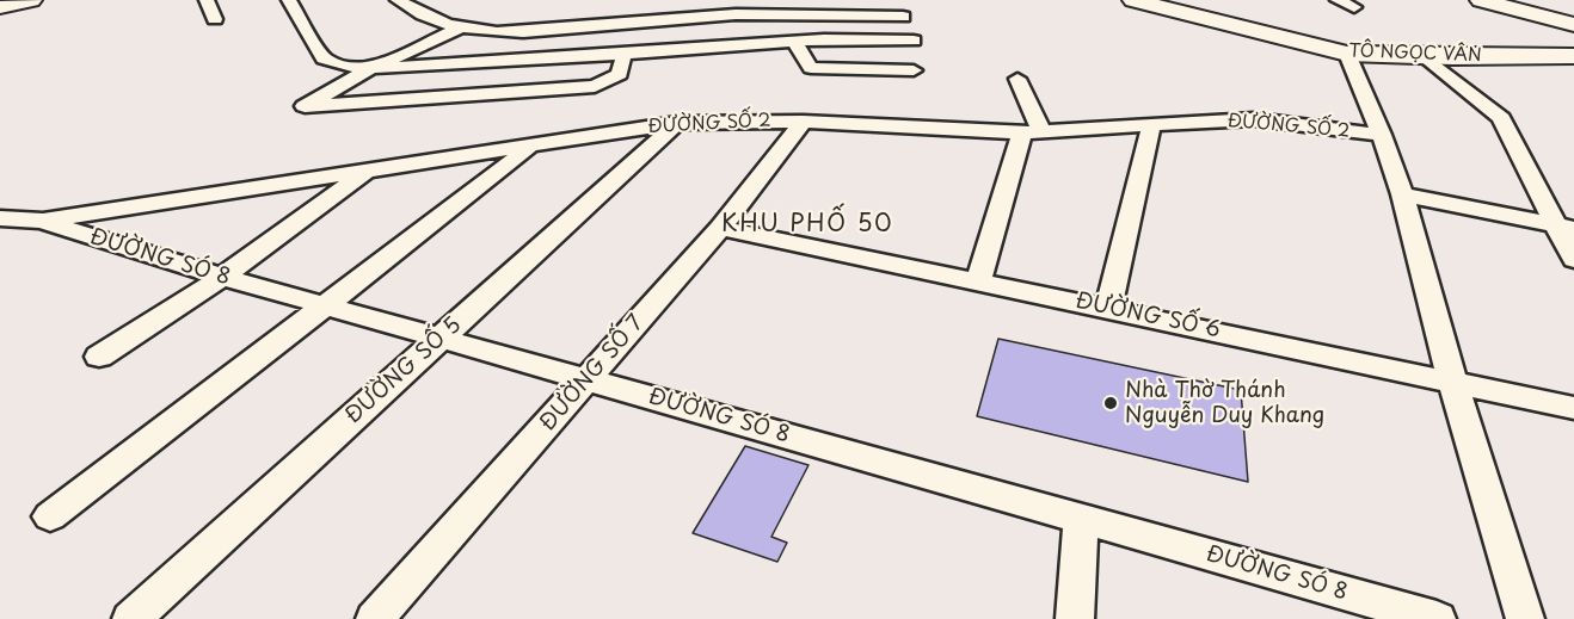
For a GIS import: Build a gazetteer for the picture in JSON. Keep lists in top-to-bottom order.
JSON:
{
  "streets": {
    "main road": ["TÔ NGỌC VÂN"],
    "street": [
      "ĐƯỜNG SỐ 2",
      "ĐƯỜNG SÓ 8",
      "ĐƯỜNG SỐ 6",
      "ĐƯỜNG SỐ 5",
      "ĐƯỜNG SỐ 7"
    ]
  },
  "crossings": [
    ["ĐƯỜNG SỐ 2", "ĐƯỜNG SÓ 8"],
    ["ĐƯỜNG SỐ 2", "ĐƯỜNG SỐ 5"],
    ["ĐƯỜNG SỐ 2", "ĐƯỜNG SỐ 7"],
    ["ĐƯỜNG SÓ 8", "ĐƯỜNG SỐ 5"],
    ["ĐƯỜNG SÓ 8", "ĐƯỜNG SỐ 7"],
    ["ĐƯỜNG SỐ 6", "ĐƯỜNG SỐ 7"]
  ],
  "districts": ["KHU PHỐ 50"],
  "places": ["Nhà Thờ Thánh Nguyễn Duy Khang"]
}
